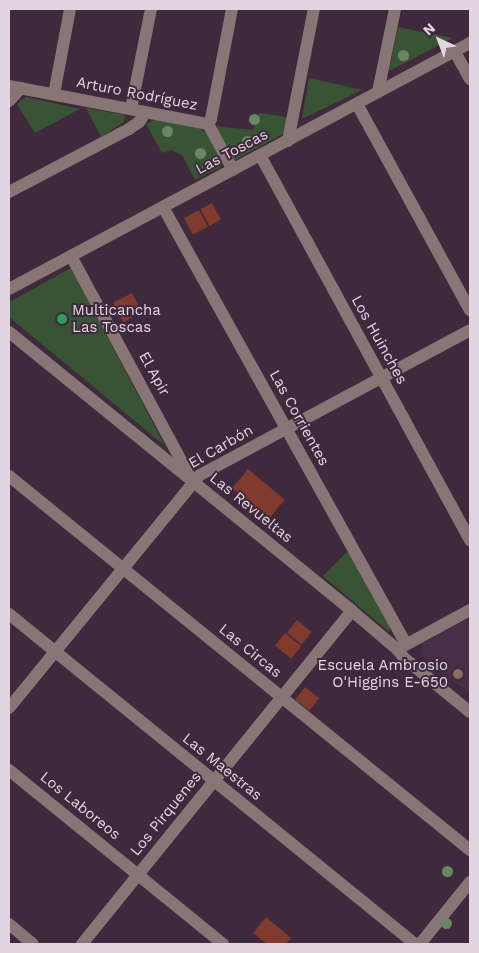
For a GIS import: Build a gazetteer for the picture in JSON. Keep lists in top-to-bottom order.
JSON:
{
  "streets": {
    "street": [
      "Arturo Rodríguez",
      "Las Toscas",
      "Los Huinches",
      "El Apir",
      "Las Corrientes",
      "El Carbón",
      "Las Revueltas",
      "Las Circas",
      "Las Maestras",
      "Los Laboreos",
      "Los Pirquenes"
    ]
  },
  "crossings": [
    ["Arturo Rodríguez", "Las Toscas"],
    ["Las Toscas", "Los Huinches"],
    ["Las Toscas", "El Apir"],
    ["Las Toscas", "Las Corrientes"],
    ["Los Huinches", "El Carbón"],
    ["El Apir", "El Carbón"],
    ["El Apir", "Las Revueltas"],
    ["Las Corrientes", "El Carbón"],
    ["Las Corrientes", "Las Revueltas"],
    ["El Carbón", "Las Revueltas"],
    ["El Carbón", "Las Circas"],
    ["El Carbón", "Las Maestras"],
    ["Las Revueltas", "Los Pirquenes"],
    ["Las Circas", "Los Pirquenes"],
    ["Las Maestras", "Los Pirquenes"],
    ["Los Laboreos", "Los Pirquenes"]
  ],
  "places": ["Multicancha Las Toscas", "Escuela Ambrosio O'Higgins E-650"],
  "north": "top left"
}
